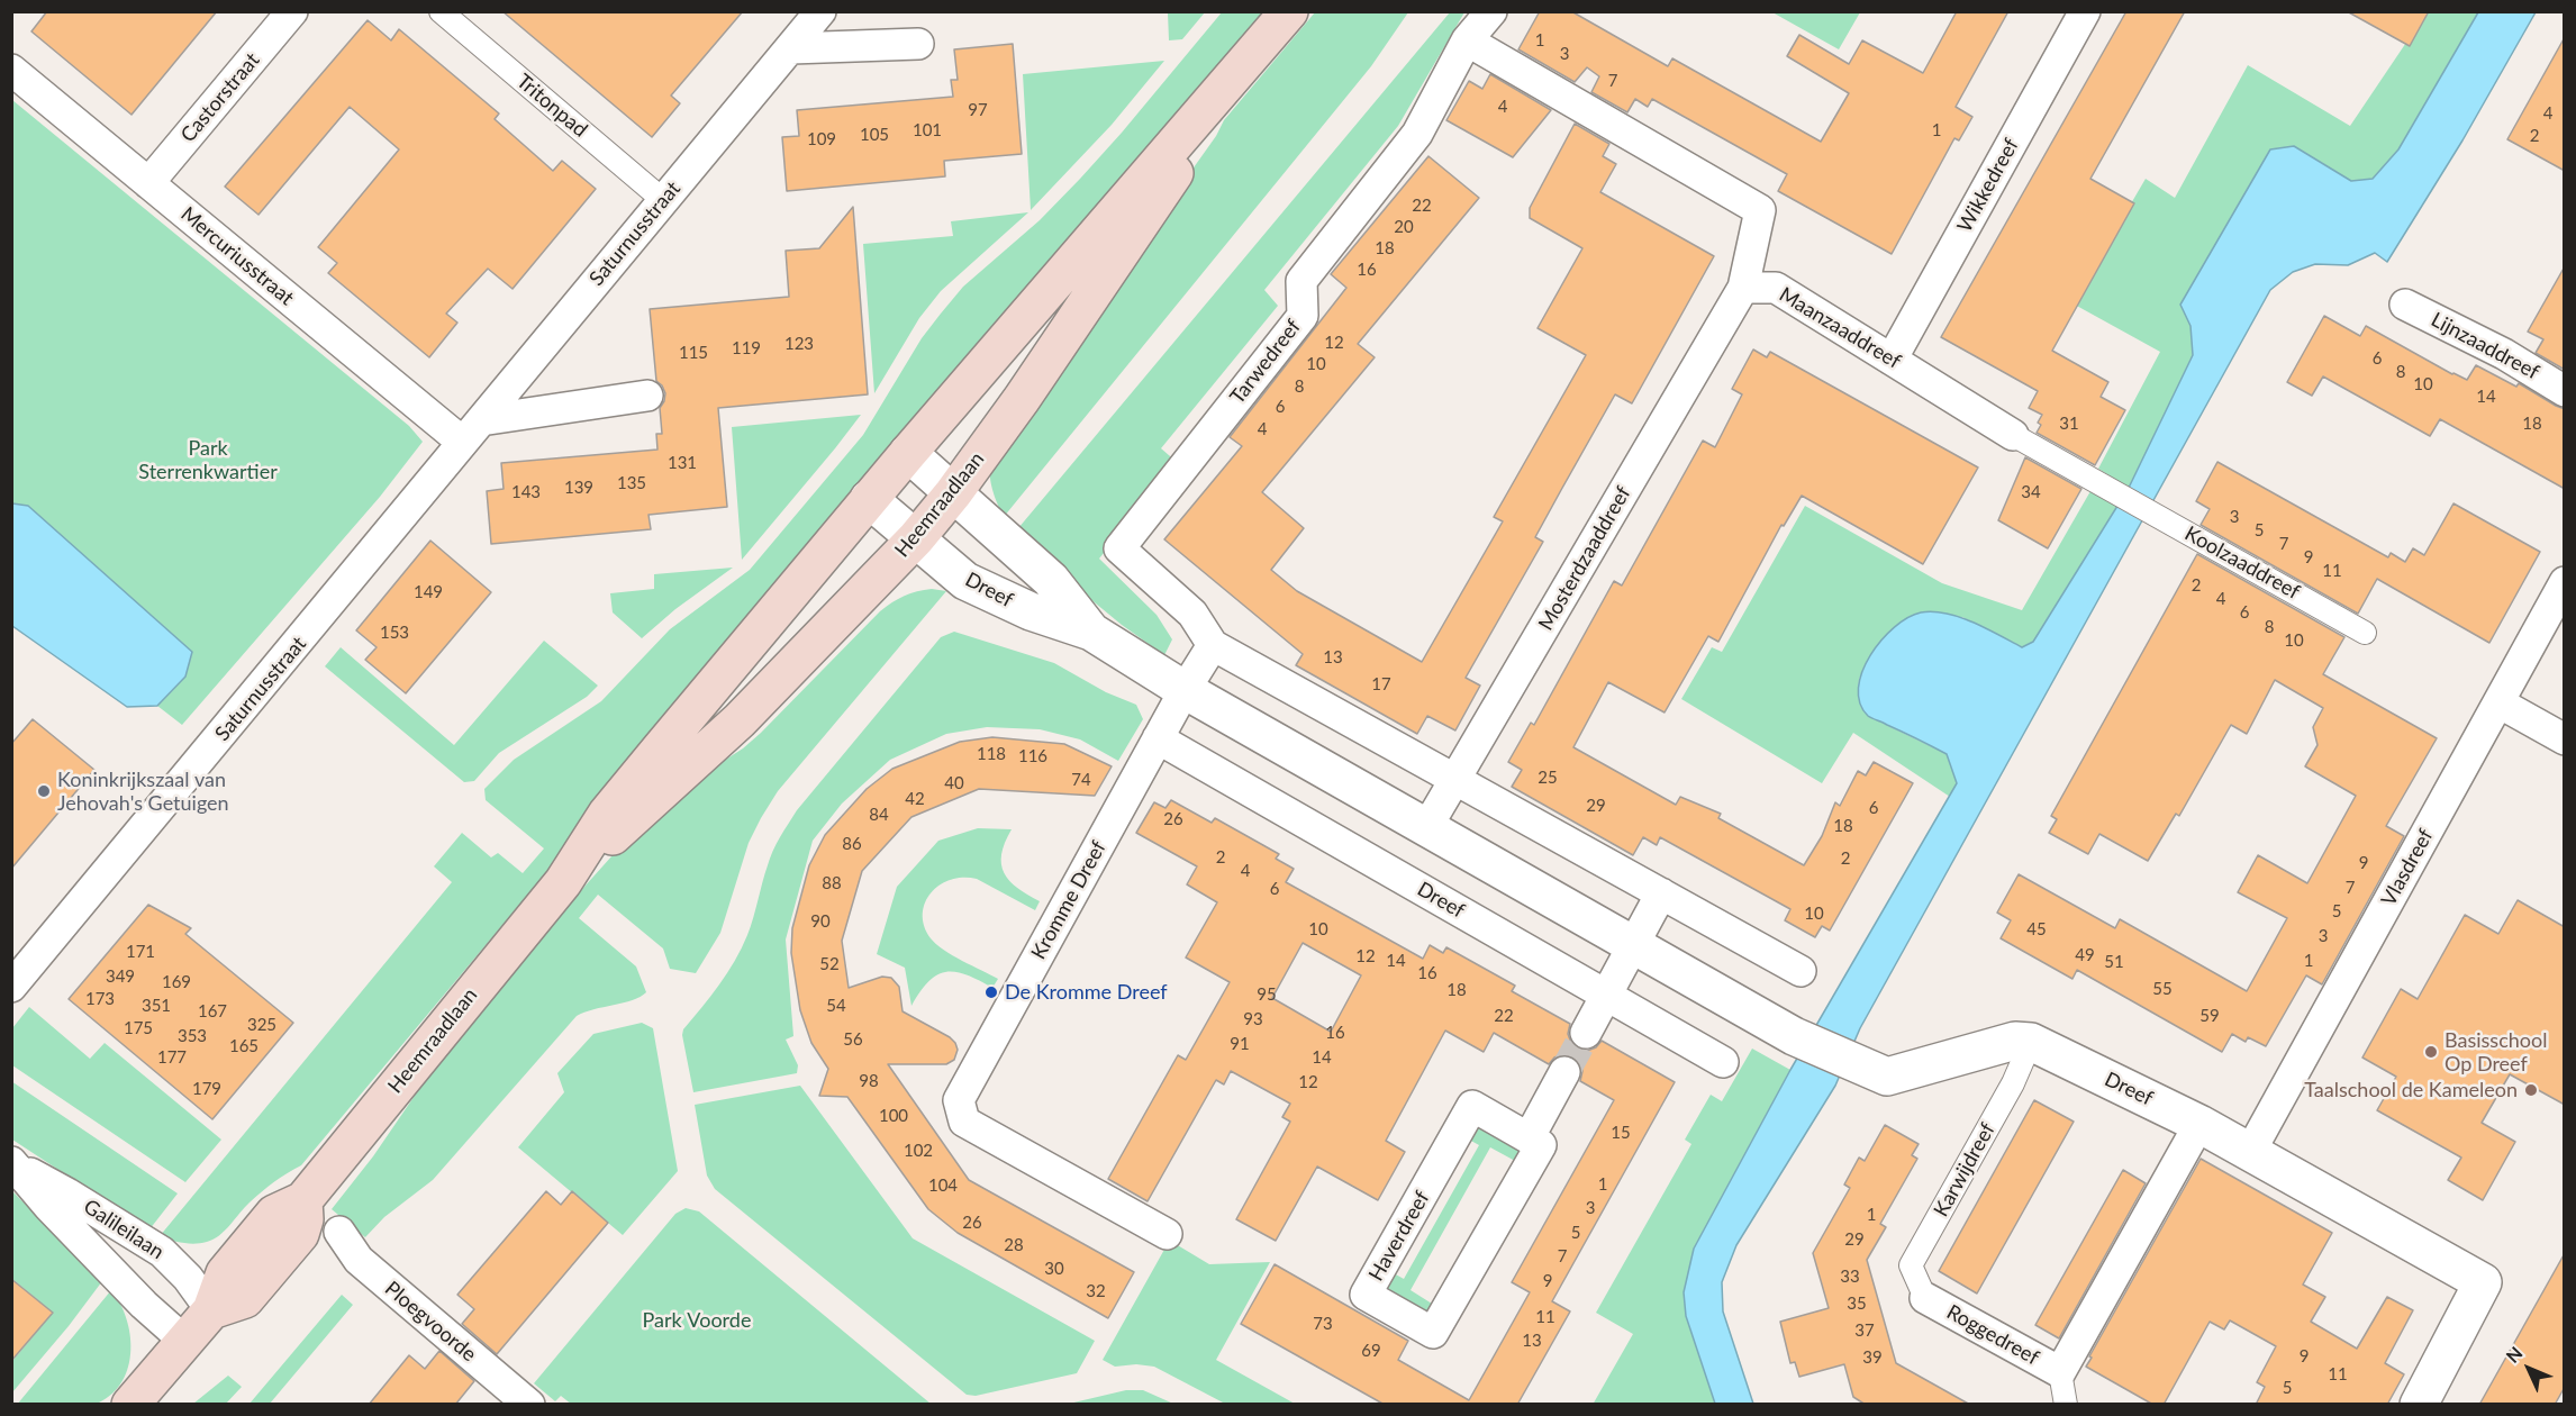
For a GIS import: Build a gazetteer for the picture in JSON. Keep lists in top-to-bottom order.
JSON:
{
  "streets": {
    "main road": ["Heemraadlaan"],
    "street": [
      "Castorstraat",
      "Tritonpad",
      "Wikkedreef",
      "Saturnusstraat",
      "Mercuriusstraat",
      "Maanzaaddreef",
      "Lijnzaaddreef",
      "Tarwedreef",
      "Mosterdzaaddreef",
      "Koolzaaddreef",
      "Dreef",
      "Vlasdreef",
      "Kromme Dreef",
      "Karwijdreef",
      "Galileilaan",
      "Haverdreef",
      "Ploegvoorde",
      "Roggedreef"
    ]
  },
  "crossings": [
    ["Castorstraat", "Mercuriusstraat"],
    ["Tritonpad", "Saturnusstraat"],
    ["Wikkedreef", "Maanzaaddreef"],
    ["Saturnusstraat", "Mercuriusstraat"],
    ["Maanzaaddreef", "Mosterdzaaddreef"],
    ["Maanzaaddreef", "Koolzaaddreef"],
    ["Heemraadlaan", "Dreef"],
    ["Heemraadlaan", "Galileilaan"],
    ["Mosterdzaaddreef", "Dreef"],
    ["Dreef", "Vlasdreef"],
    ["Dreef", "Kromme Dreef"],
    ["Dreef", "Karwijdreef"],
    ["Karwijdreef", "Roggedreef"]
  ],
  "parks": ["Park Sterrenkwartier", "Park Voorde"],
  "places": [
    "Koninkrijkszaal van Jehovah's Getuigen",
    "De Kromme Dreef",
    "Basisschool Op Dreef",
    "Taalschool de Kameleon"
  ],
  "house_numbers": [
    "1",
    "3",
    "7",
    "4",
    "97",
    "4",
    "101",
    "1",
    "105",
    "2",
    "109",
    "22",
    "20",
    "18",
    "16",
    "12",
    "123",
    "119",
    "115",
    "6",
    "10",
    "8",
    "10",
    "8",
    "14",
    "6",
    "31",
    "18",
    "4",
    "131",
    "135",
    "139",
    "143",
    "34",
    "3",
    "5",
    "7",
    "9",
    "11",
    "2",
    "149",
    "4",
    "6",
    "8",
    "153",
    "10",
    "13",
    "17",
    "118",
    "116",
    "25",
    "74",
    "40",
    "42",
    "29",
    "6",
    "84",
    "26",
    "18",
    "86",
    "2",
    "2",
    "9",
    "4",
    "88",
    "7",
    "6",
    "5",
    "10",
    "90",
    "10",
    "45",
    "3",
    "171",
    "49",
    "12",
    "14",
    "1",
    "51",
    "52",
    "16",
    "349",
    "169",
    "55",
    "18",
    "95",
    "173",
    "351",
    "54",
    "167",
    "22",
    "59",
    "93",
    "325",
    "175",
    "16",
    "353",
    "56",
    "91",
    "165",
    "177",
    "14",
    "98",
    "12",
    "179",
    "100",
    "15",
    "102",
    "1",
    "104",
    "3",
    "1",
    "26",
    "5",
    "29",
    "28",
    "7",
    "30",
    "33",
    "9",
    "32",
    "35",
    "11",
    "73",
    "37",
    "13",
    "69",
    "9",
    "39",
    "11",
    "5"
  ],
  "north": "top left"
}
